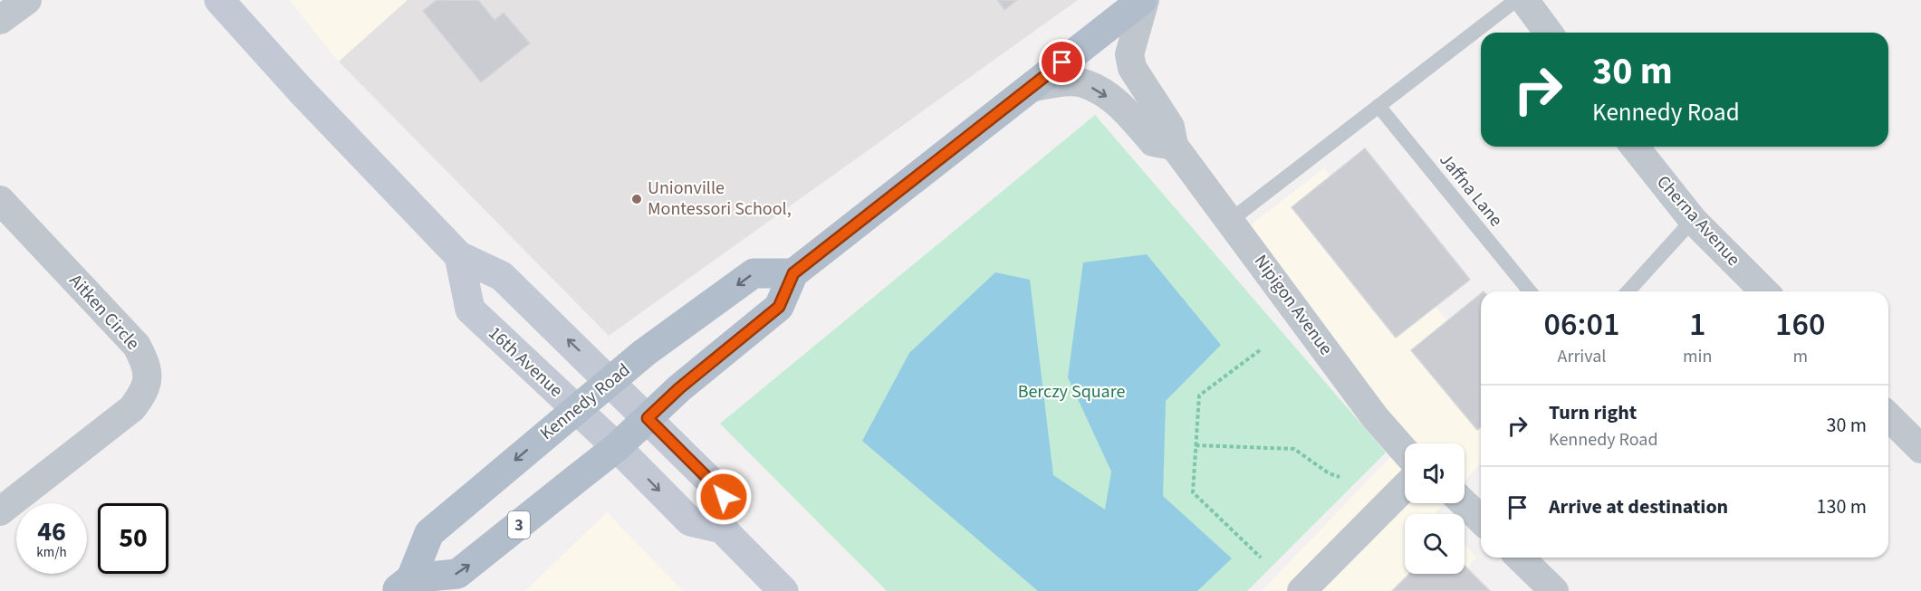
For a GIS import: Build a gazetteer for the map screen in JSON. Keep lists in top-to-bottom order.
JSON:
{
  "streets": {
    "main road": ["16th Avenue", "Kennedy Road", "3"],
    "street": ["Cherna Avenue", "Nipigon Avenue", "Aitken Circle"],
    "lane": ["Jaffna Lane"]
  },
  "crossings": [
    ["Nipigon Avenue", "Kennedy Road"],
    ["16th Avenue", "Kennedy Road"]
  ],
  "parks": ["Berczy Square"],
  "places": ["Unionville Montessori School,"],
  "page": {
    "turn": ["30 m", "Kennedy Road"],
    "eta": [
      "06:01",
      "Arrival",
      "1",
      "min",
      "160",
      "m"
    ],
    "list": [
      {
        "name": "Turn right",
        "note": "Kennedy Road",
        "value": "30 m"
      },
      {
        "name": "Arrive at destination",
        "value": "130 m"
      }
    ],
    "speed": "46 km/h",
    "limit": "50"
  }
}
